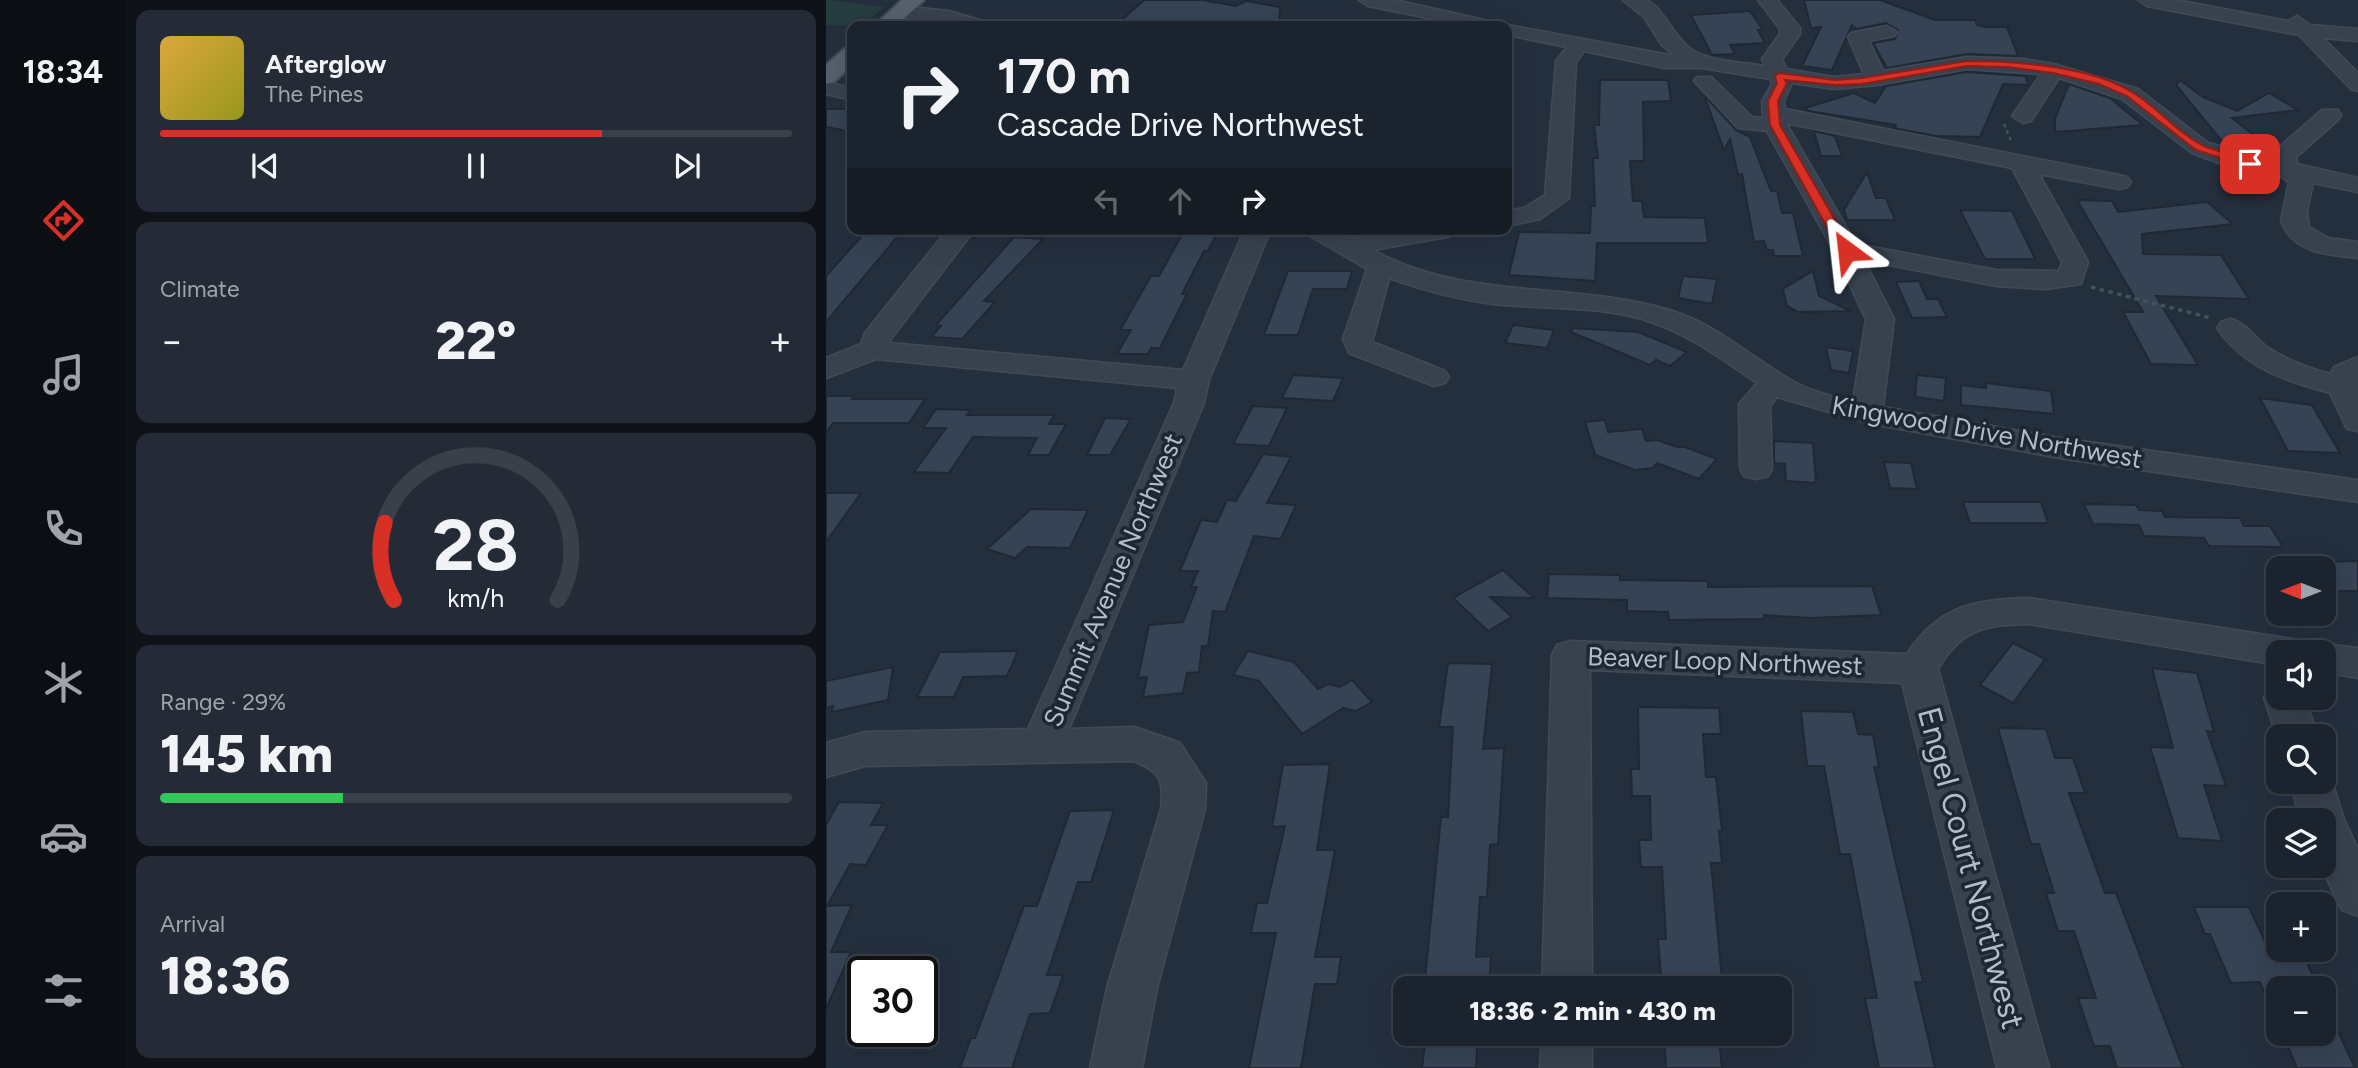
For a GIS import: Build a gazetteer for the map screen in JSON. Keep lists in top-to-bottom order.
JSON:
{
  "streets": {
    "street": [
      "Kingwood Drive Northwest",
      "Summit Avenue Northwest",
      "Beaver Loop Northwest",
      "Engel Court Northwest"
    ]
  },
  "crossings": [
    ["Beaver Loop Northwest", "Engel Court Northwest"]
  ],
  "north": "left",
  "page": {
    "tabs": "18:34",
    "turn": ["170 m", "Cascade Drive Northwest"],
    "song": ["Afterglow", "The Pines"],
    "tile": [
      "Climate",
      ["Range · 29%", "145 km"],
      ["Arrival", "18:36"]
    ],
    "heat": ["−", "22°", "+"],
    "map_buttons": ["+", "−"],
    "limit": "30",
    "trip": "18:36 · 2 min · 430 m",
    "gauge": ["28", "km/h"]
  }
}
